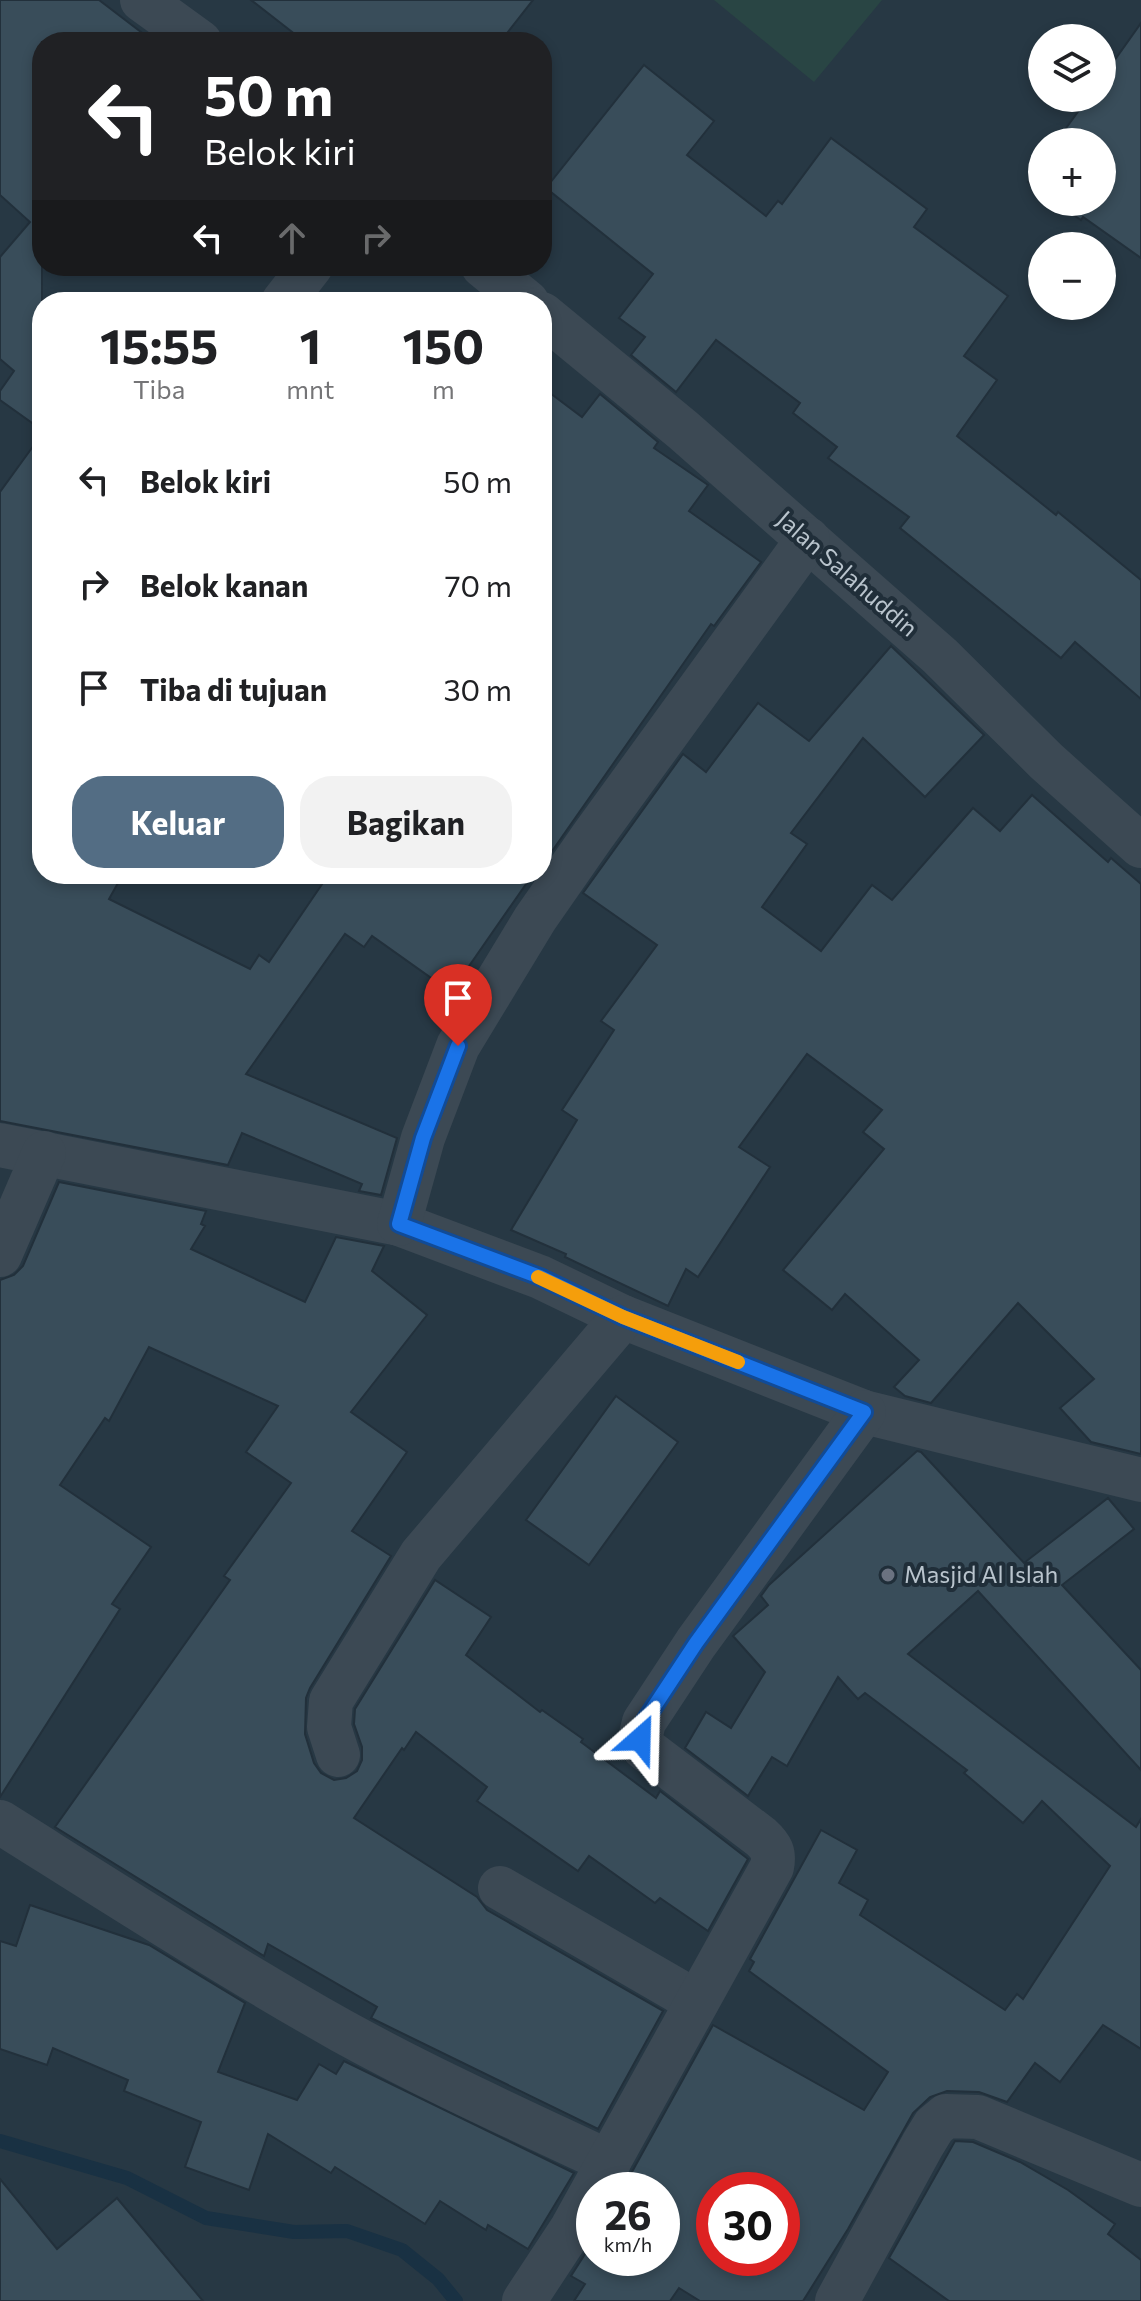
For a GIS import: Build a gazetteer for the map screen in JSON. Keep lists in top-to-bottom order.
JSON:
{
  "streets": {
    "street": ["Jalan Salahuddin"]
  },
  "places": ["Masjid Al Islah"],
  "page": {
    "map_buttons": ["+", "−"],
    "turn": ["50 m", "Belok kiri"],
    "eta": [
      "15:55",
      "Tiba",
      "1",
      "mnt",
      "150",
      "m"
    ],
    "list": [
      {
        "name": "Belok kiri",
        "value": "50 m"
      },
      {
        "name": "Belok kanan",
        "value": "70 m"
      },
      {
        "name": "Tiba di tujuan",
        "value": "30 m"
      }
    ],
    "buttons": ["Keluar", "Bagikan"],
    "speed": "26 km/h",
    "limit": "30"
  }
}
